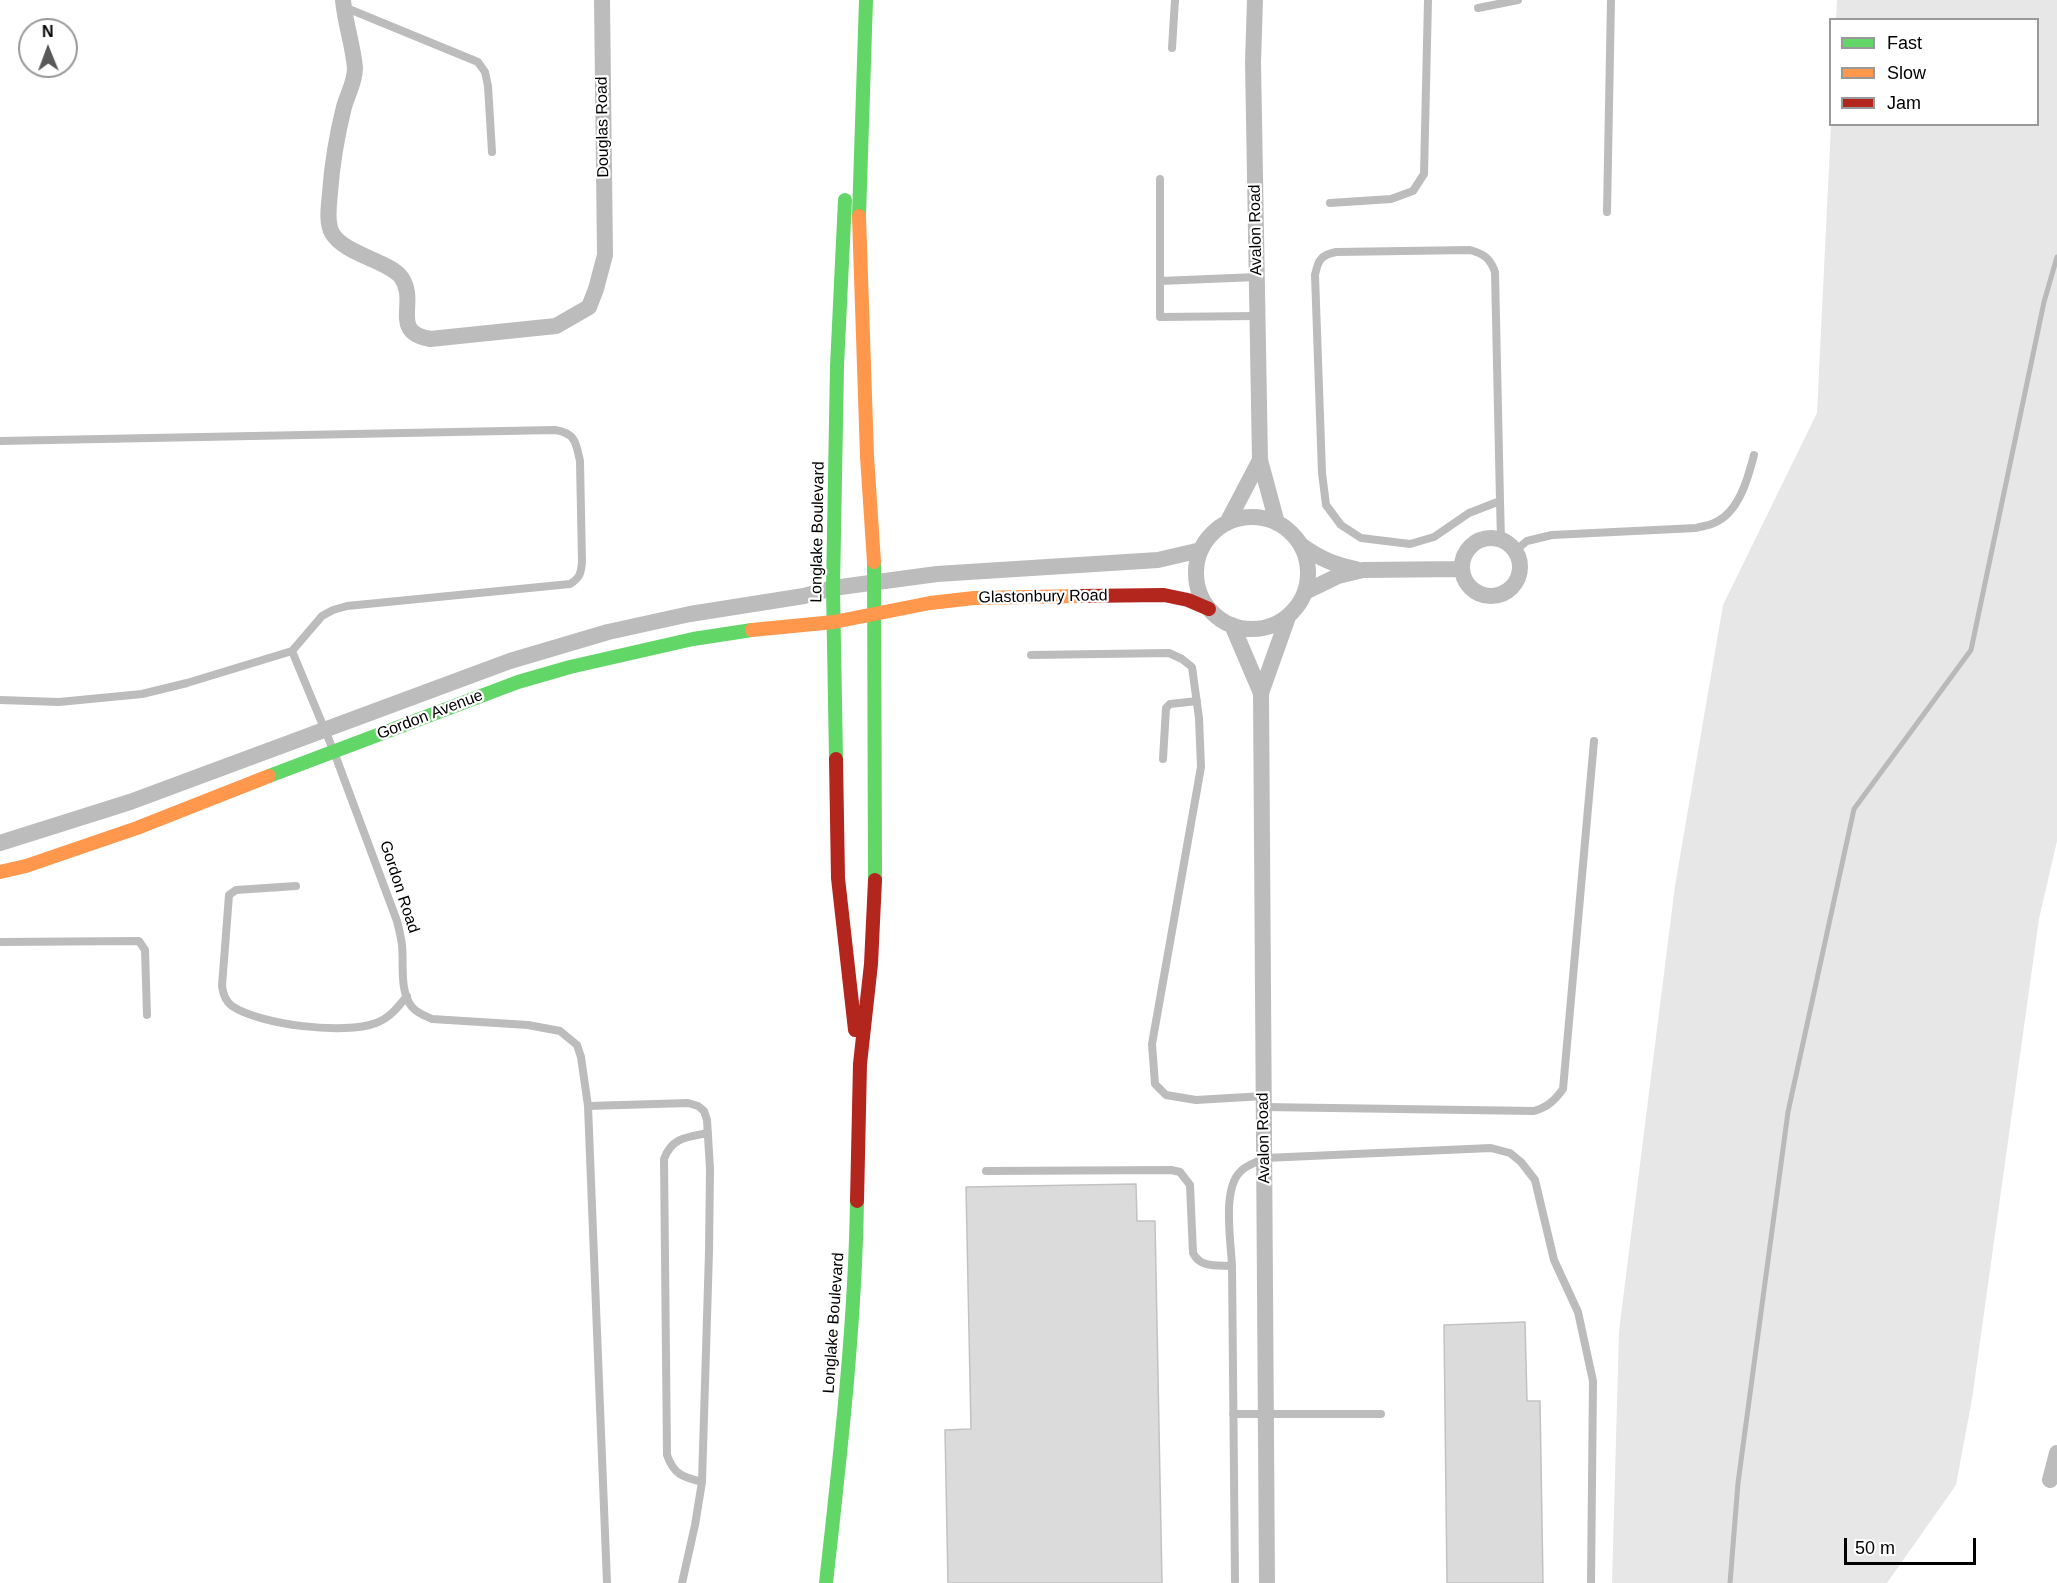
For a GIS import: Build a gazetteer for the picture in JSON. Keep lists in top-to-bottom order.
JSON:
{
  "streets": {
    "main road": ["Longlake Boulevard", "Glastonbury Road", "Gordon Avenue"],
    "street": ["Douglas Road", "Avalon Road"],
    "lane": ["Gordon Road"]
  },
  "crossings": [
    ["Avalon Road", "Glastonbury Road"],
    ["Longlake Boulevard", "Glastonbury Road"],
    ["Longlake Boulevard", "Gordon Avenue"],
    ["Glastonbury Road", "Gordon Avenue"],
    ["Gordon Avenue", "Gordon Road"]
  ],
  "legend": ["Fast", "Slow", "Jam"],
  "scale_bar": "50 m",
  "north": "top"
}
